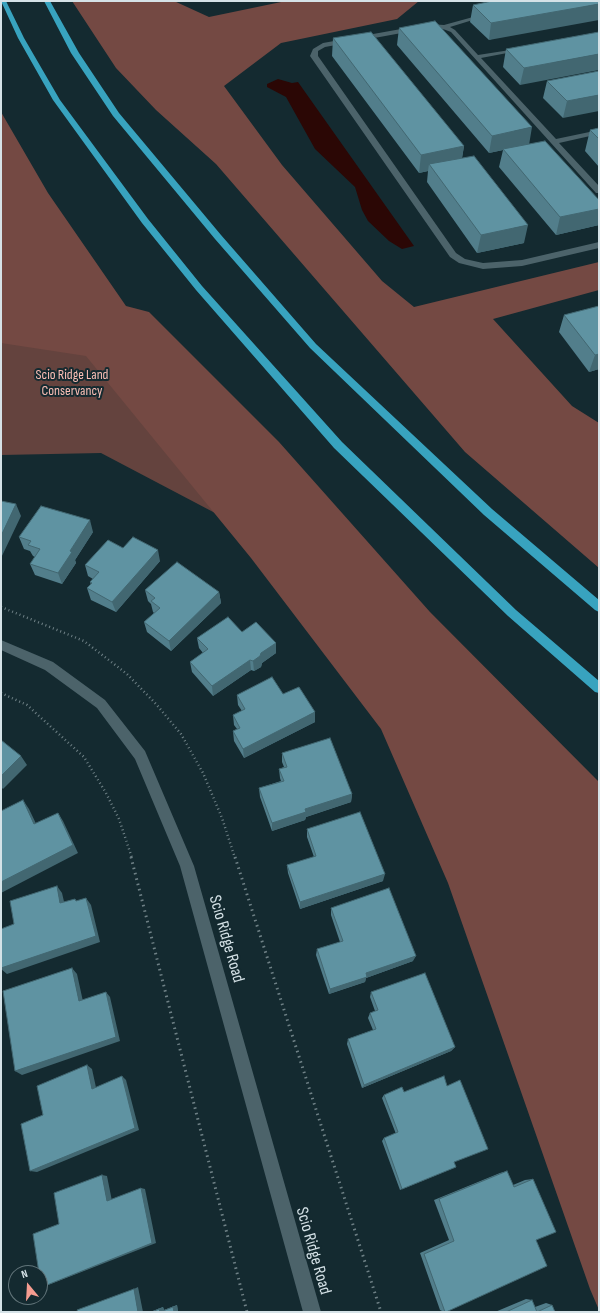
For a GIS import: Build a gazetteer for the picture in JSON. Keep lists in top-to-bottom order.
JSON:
{
  "streets": {
    "street": ["Scio Ridge Road"]
  },
  "parks": ["Scio Ridge Land Conservancy"],
  "north": "top"
}
